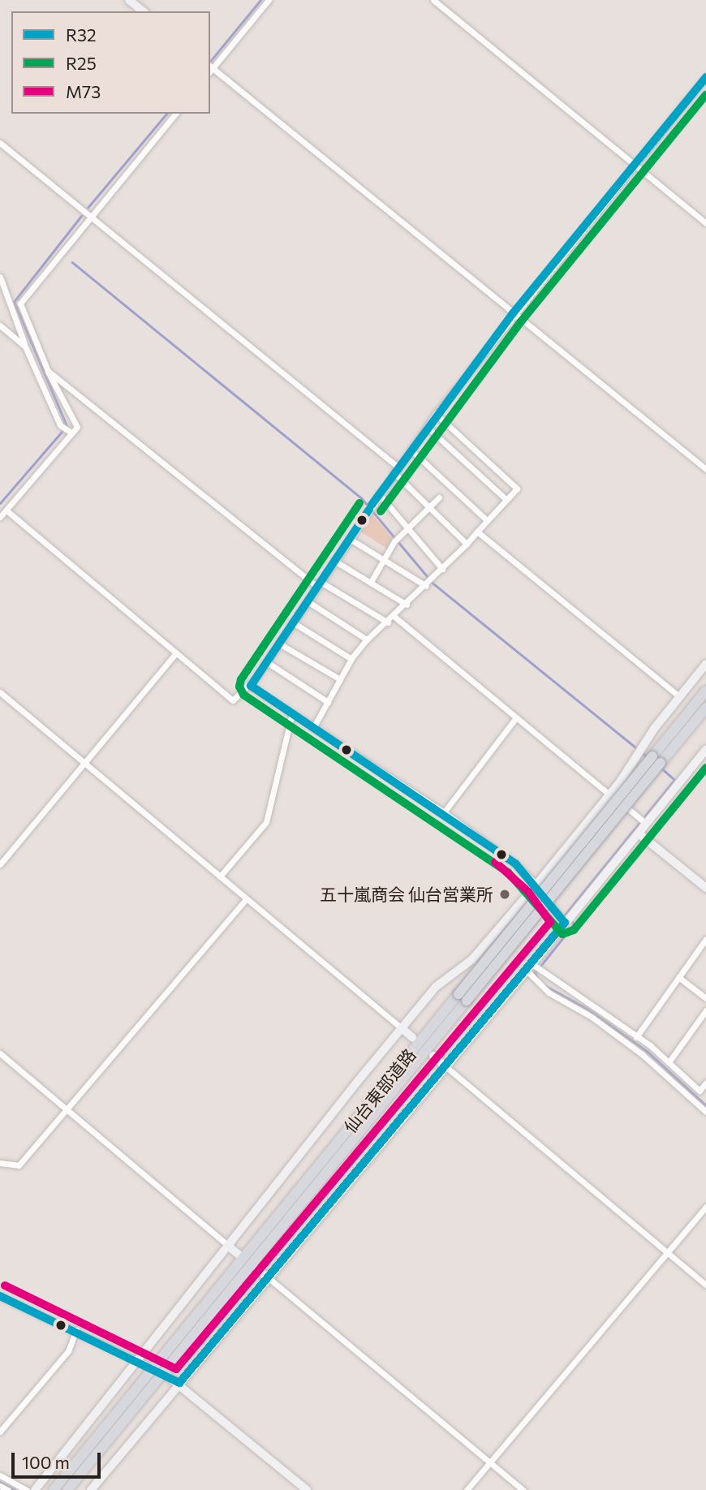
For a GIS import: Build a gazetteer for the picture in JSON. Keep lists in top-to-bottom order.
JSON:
{
  "streets": {
    "highway": ["仙台東部道路"]
  },
  "places": ["五十嵐商会 仙台営業所"],
  "lines": ["transit line R32", "transit line R25", "transit line M73"],
  "legend": ["R32", "R25", "M73"],
  "scale_bar": "100 m"
}
